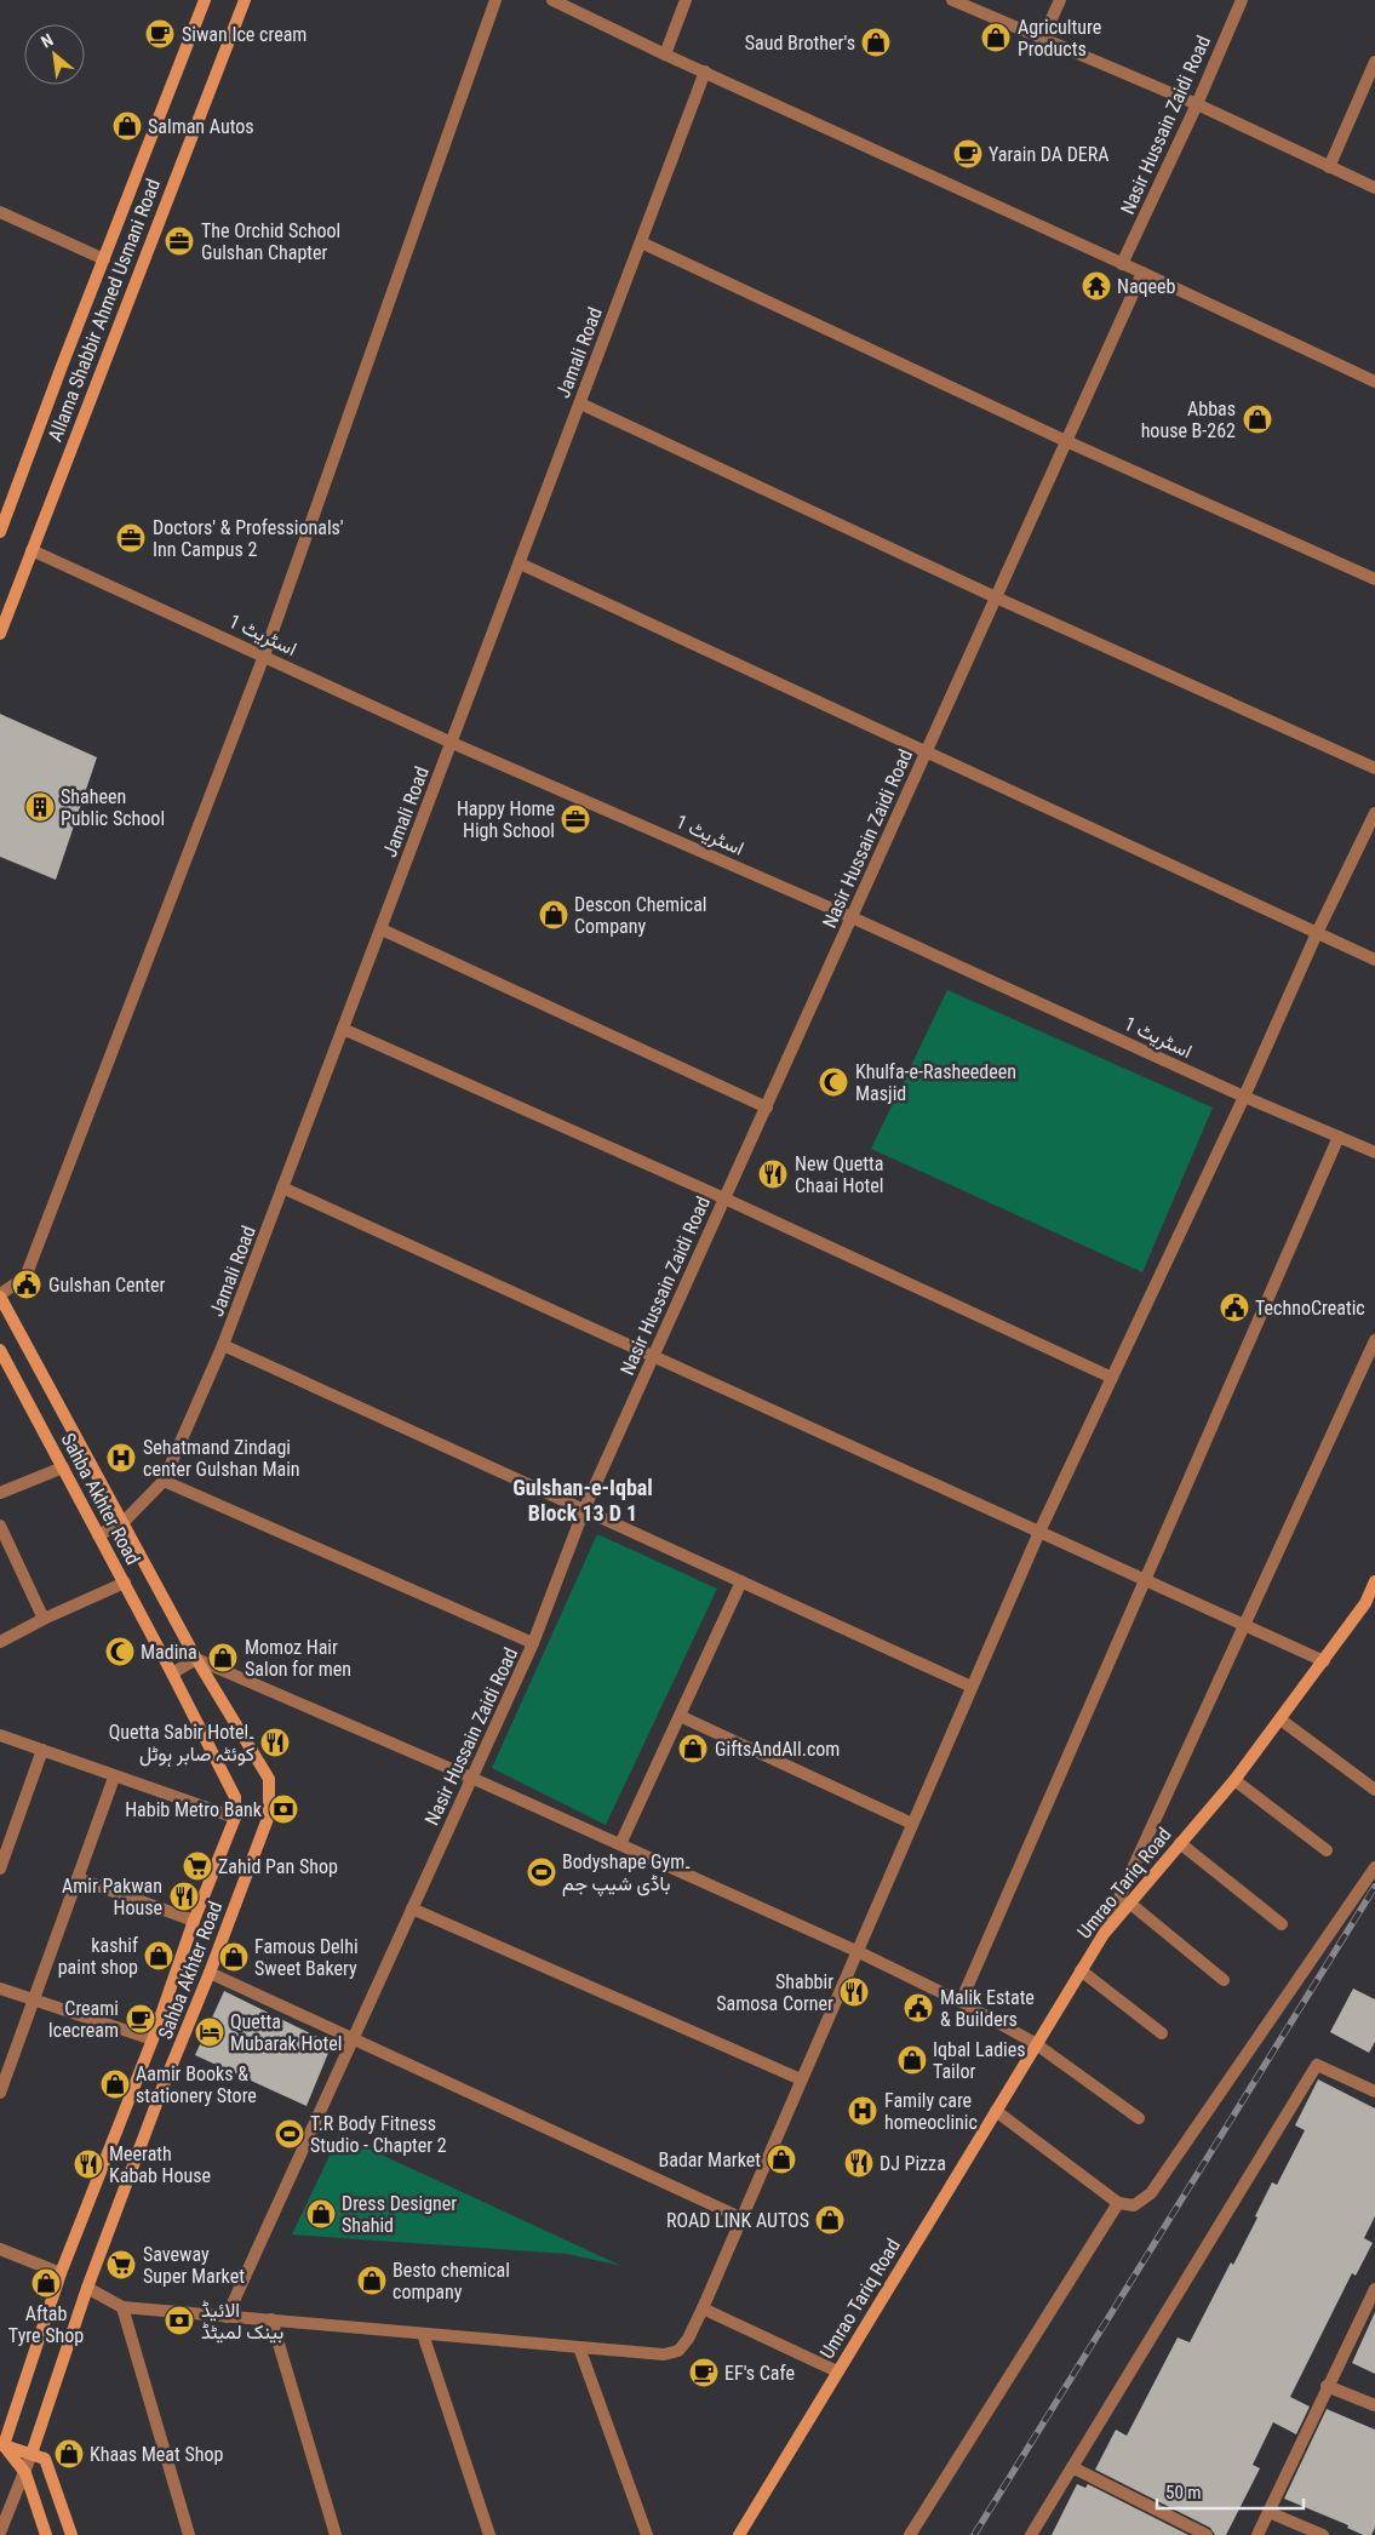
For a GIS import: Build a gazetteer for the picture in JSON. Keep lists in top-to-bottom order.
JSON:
{
  "streets": {
    "main road": ["Allama Shabbir Ahmed Usmani Road", "Sahba Akhter Road", "Umrao Tariq Road"],
    "street": ["Nasir Hussain Zaidi Road", "Jamali Road", "اسٹریٹ 1"]
  },
  "crossings": [
    ["Nasir Hussain Zaidi Road", "اسٹریٹ 1"],
    ["Allama Shabbir Ahmed Usmani Road", "اسٹریٹ 1"],
    ["Jamali Road", "اسٹریٹ 1"],
    ["Jamali Road", "Sahba Akhter Road"]
  ],
  "districts": ["Gulshan-e-Iqbal Block 13 D 1"],
  "places": {
    "cafe": [
      "Siwan Ice cream",
      "Yarain DA DERA",
      "Creami Icecream",
      "EF's Cafe"
    ],
    "shop": [
      "Agriculture Products",
      "Saud Brother's",
      "Salman Autos",
      "Abbas house B-262",
      "Descon Chemical Company",
      "Momoz Hair Salon for men",
      "GiftsAndAll.com",
      "kashif paint shop",
      "Famous Delhi Sweet Bakery",
      "Iqbal Ladies Tailor",
      "Aamir Books & stationery Store",
      "Badar Market",
      "Dress Designer Shahid",
      "ROAD LINK AUTOS",
      "Besto chemical company",
      "Aftab Tyre Shop",
      "Khaas Meat Shop"
    ],
    "office": ["The Orchid School Gulshan Chapter", "Doctors' & Professionals' Inn Campus 2", "Happy Home High School"],
    "temple": ["Naqeeb"],
    "building": ["Shaheen Public School"],
    "mosque": ["Khulfa-e-Rasheedeen Masjid", "Madina"],
    "restaurant": [
      "New Quetta Chaai Hotel",
      "Quetta Sabir Hotel۔ کوئٹہ صابر ہوٹل",
      "Amir Pakwan House",
      "Shabbir Samosa Corner",
      "DJ Pizza",
      "Meerath Kabab House"
    ],
    "public building": ["Gulshan Center", "TechnoCreatic", "Malik Estate & Builders"],
    "hospital": ["Sehatmand Zindagi center Gulshan Main", "Family care homeoclinic"],
    "bank": ["Habib Metro Bank", "الائیڈ بینک لمیٹڈ"],
    "supermarket": ["Zahid Pan Shop", "Saveway Super Market"],
    "sports": ["Bodyshape Gym۔ باڈی شیپ جم", "T.R Body Fitness Studio - Chapter 2"],
    "hotel": ["Quetta Mubarak Hotel"]
  },
  "scale_bar": "50 m",
  "north": "top left"
}
